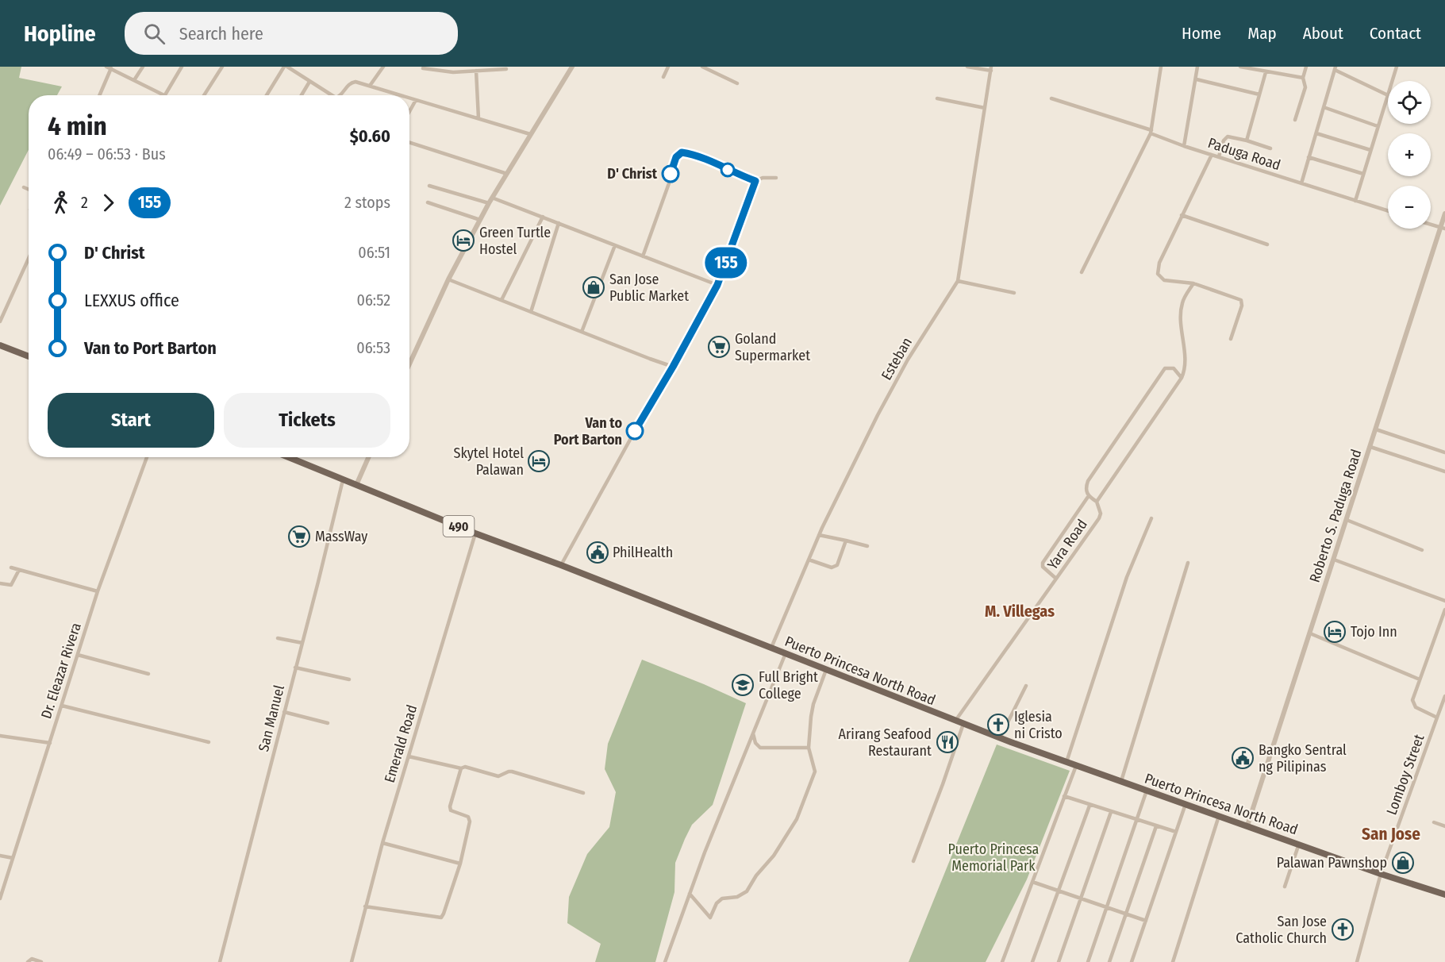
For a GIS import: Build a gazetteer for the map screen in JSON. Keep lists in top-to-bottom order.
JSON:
{
  "streets": {
    "main road": ["490", "Puerto Princesa North Road"],
    "street": [
      "Paduga Road",
      "Esteban",
      "Roberto S. Paduga Road",
      "Yara Road",
      "Dr. Eleazar Rivera",
      "San Manuel",
      "Emerald Road",
      "Lomboy Street"
    ]
  },
  "crossings": [
    ["Esteban", "Puerto Princesa North Road"],
    ["Roberto S. Paduga Road", "Puerto Princesa North Road"],
    ["Yara Road", "Puerto Princesa North Road"],
    ["Puerto Princesa North Road", "San Manuel"],
    ["Puerto Princesa North Road", "Emerald Road"],
    ["Puerto Princesa North Road", "Lomboy Street"]
  ],
  "districts": ["M. Villegas", "San Jose"],
  "parks": ["Puerto Princesa Memorial Park"],
  "places": {
    "other": ["D' Christ", "Van to Port Barton"],
    "hotel": ["Green Turtle Hostel", "Skytel Hotel Palawan", "Tojo Inn"],
    "shop": ["San Jose Public Market", "Palawan Pawnshop"],
    "supermarket": ["Goland Supermarket", "MassWay"],
    "public building": ["PhilHealth", "Bangko Sentral ng Pilipinas"],
    "school or university": ["Full Bright College"],
    "church": ["Iglesia ni Cristo", "San Jose Catholic Church"],
    "restaurant": ["Arirang Seafood Restaurant"]
  },
  "lines": ["bus line 155"],
  "page": {
    "header": "Hopline",
    "search": "Search here",
    "nav": [
      "Home",
      "Map",
      "About",
      "Contact"
    ],
    "on_map": "155",
    "map_buttons": ["+", "−"],
    "heading": ["4 min", "06:49 – 06:53 · Bus", "$0.60"],
    "legs": ["2", "155", "2 stops"],
    "list": [
      {
        "name": "D' Christ",
        "value": "06:51"
      },
      {
        "name": "LEXXUS office",
        "value": "06:52"
      },
      {
        "name": "Van to Port Barton",
        "value": "06:53"
      }
    ],
    "buttons": ["Start", "Tickets"]
  }
}
